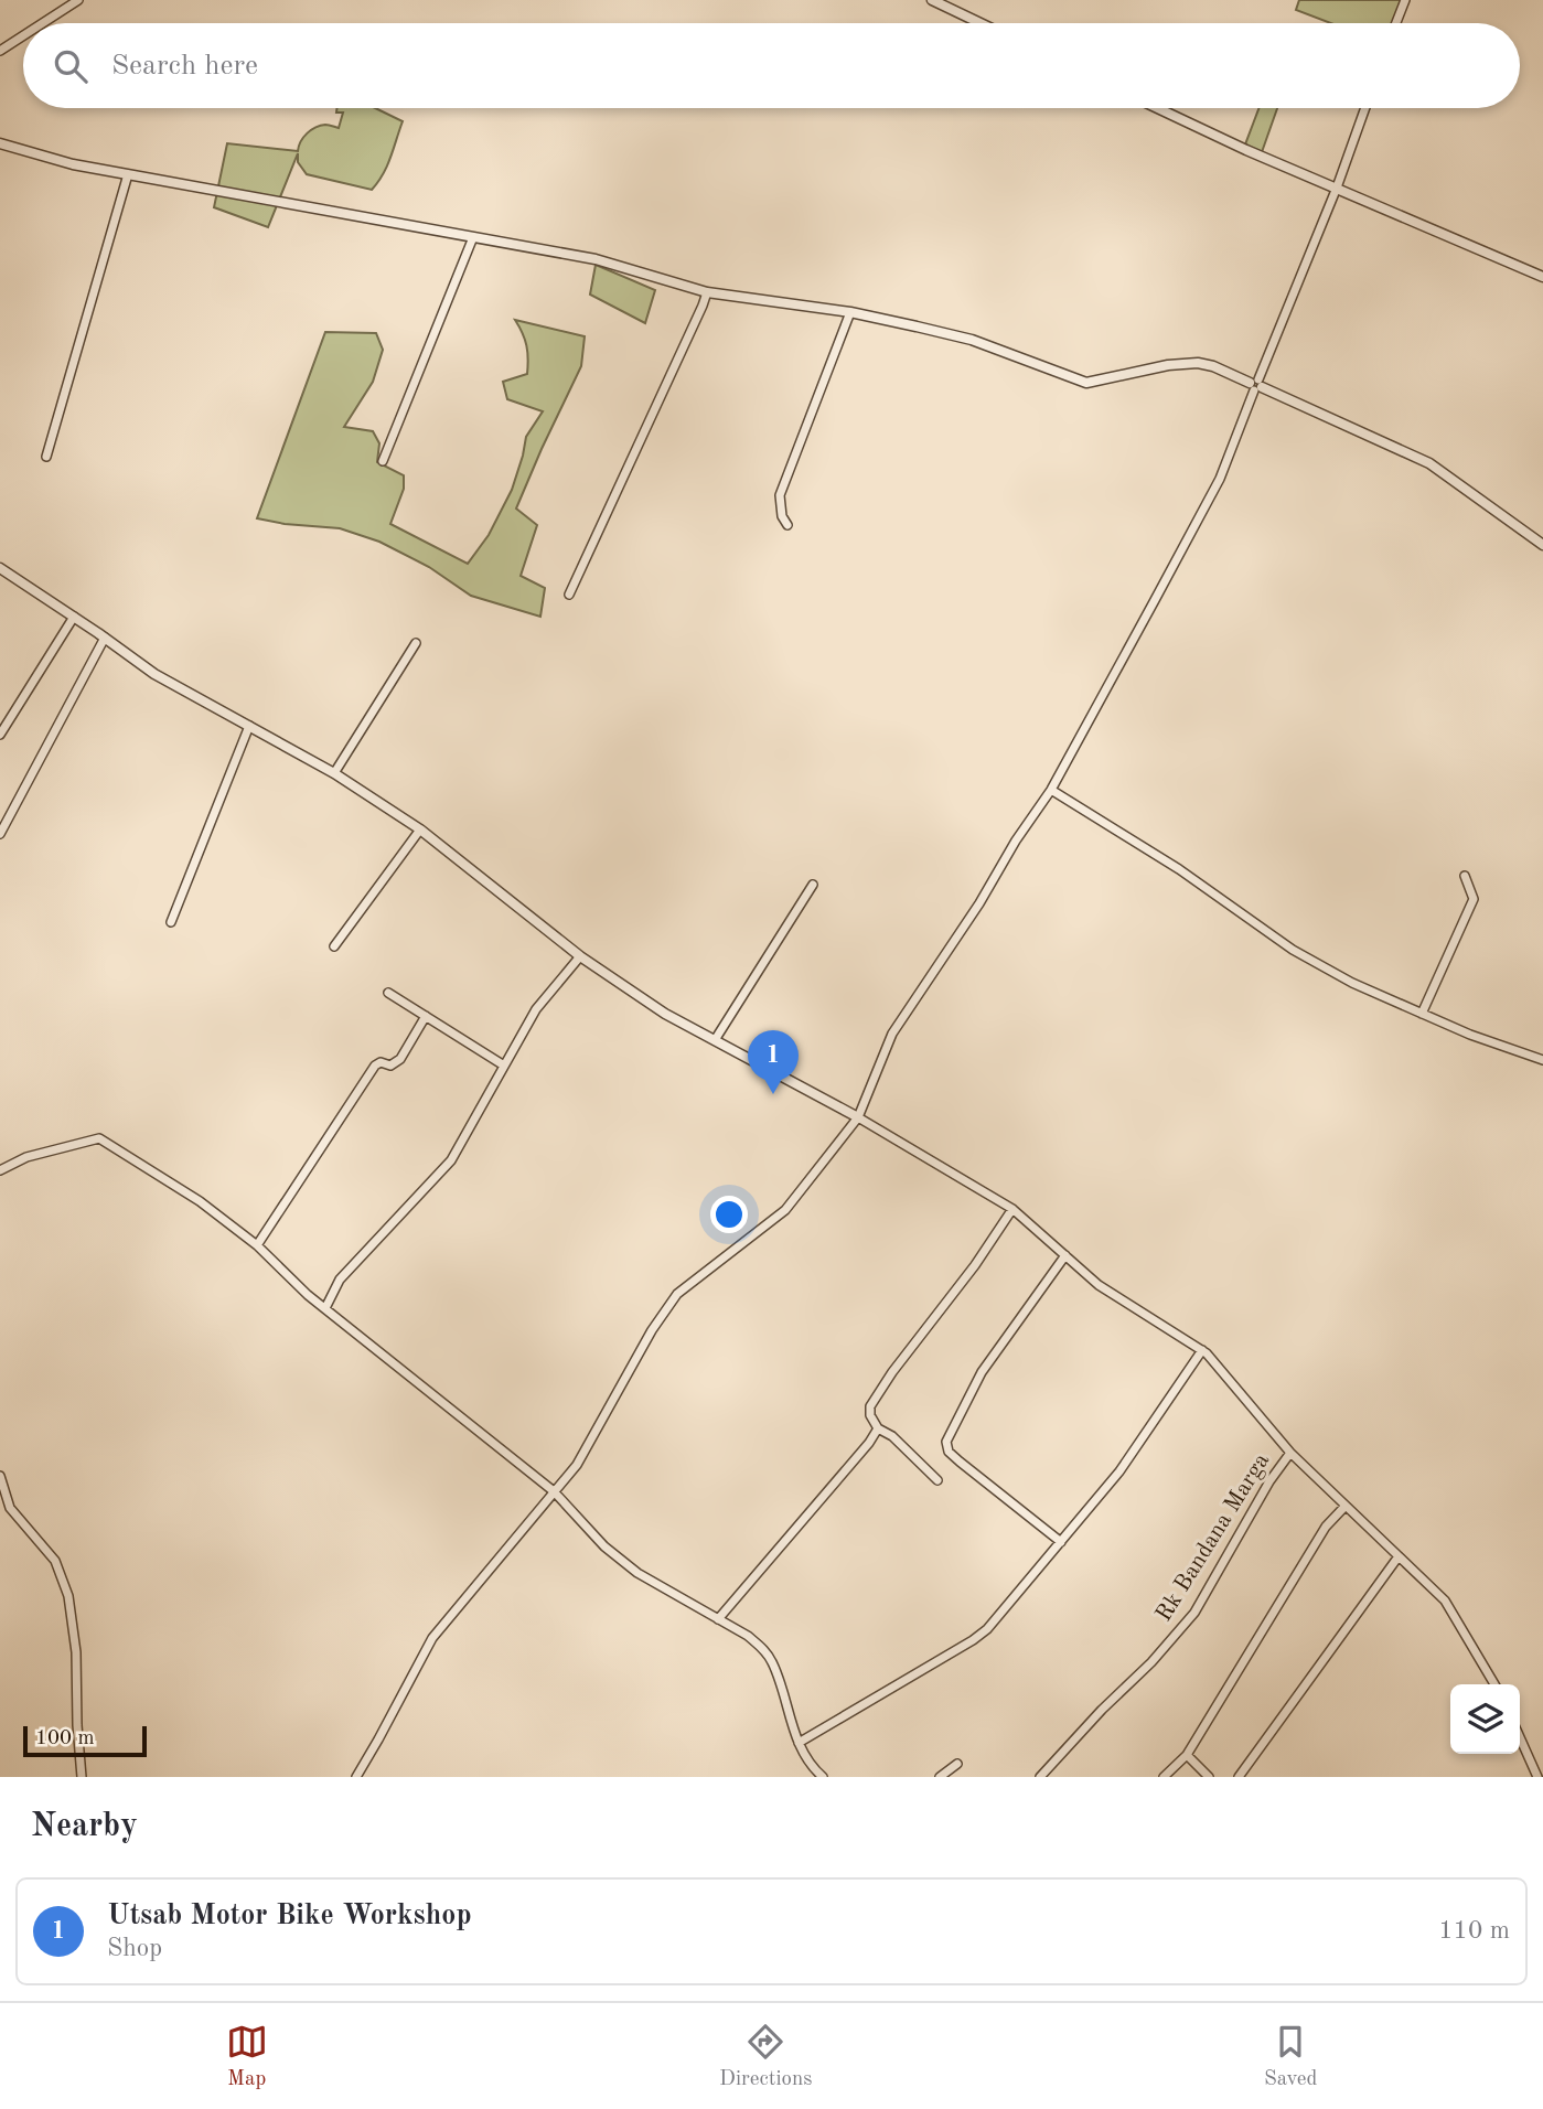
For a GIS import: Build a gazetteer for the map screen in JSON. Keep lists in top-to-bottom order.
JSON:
{
  "streets": {
    "street": ["Rk Bandana Marga"]
  },
  "scale_bar": "100 m",
  "page": {
    "search": "Search here",
    "pins": "1",
    "scale": "100 m",
    "heading": "Nearby",
    "list": [
      {
        "mark": "1",
        "name": "Utsab Motor Bike Workshop",
        "note": "Shop",
        "value": "110 m"
      }
    ],
    "nav": ["Map", "Directions", "Saved"]
  }
}
